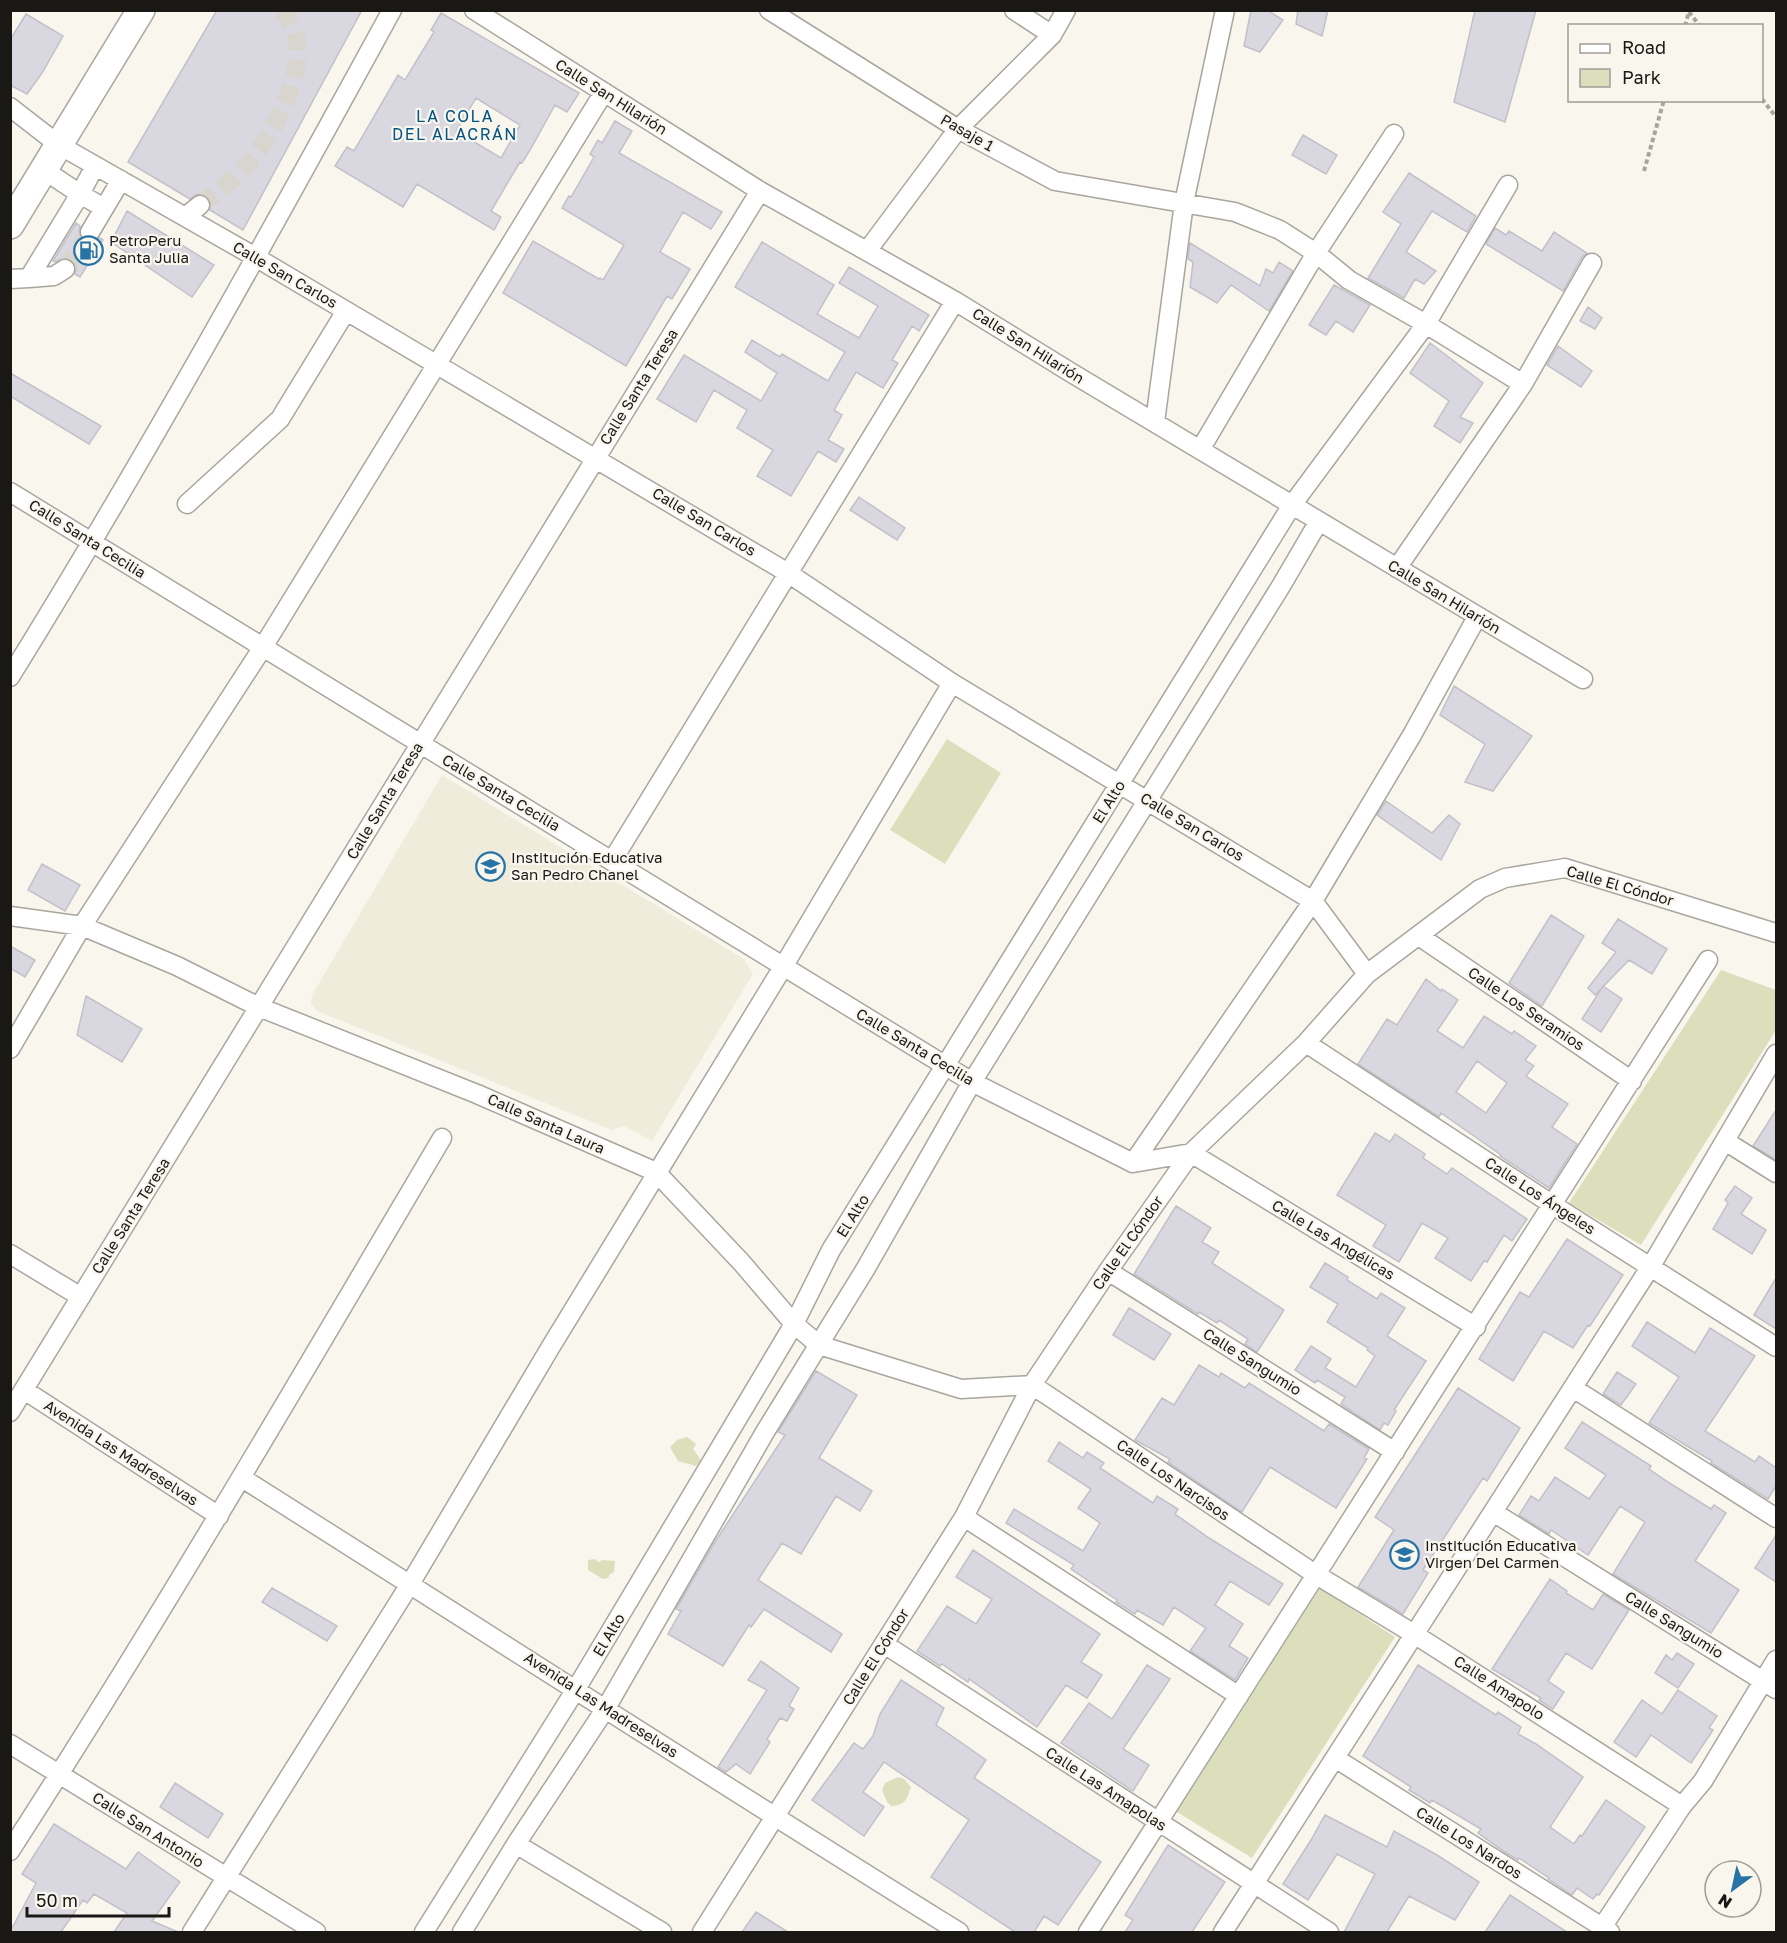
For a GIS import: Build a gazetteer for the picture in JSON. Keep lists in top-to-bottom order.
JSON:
{
  "streets": {
    "street": [
      "Calle San Hilarión",
      "Pasaje 1",
      "Calle San Carlos",
      "Calle Santa Teresa",
      "Calle Santa Cecilia",
      "El Alto",
      "Calle El Cóndor",
      "Calle Los Seramios",
      "Calle Santa Laura",
      "Calle Los Ángeles",
      "Calle Las Angélicas",
      "Calle Sangumio",
      "Avenida Las Madreselvas",
      "Calle Los Narcisos",
      "Calle Amapolo",
      "Calle Las Amapolas",
      "Calle San Antonio",
      "Calle Los Nardos"
    ]
  },
  "crossings": [
    ["Calle San Hilarión", "Calle Santa Teresa"],
    ["Calle San Hilarión", "El Alto"],
    ["Pasaje 1", "El Alto"],
    ["Calle San Carlos", "Calle Santa Teresa"],
    ["Calle San Carlos", "El Alto"],
    ["Calle San Carlos", "Calle El Cóndor"],
    ["Calle Santa Teresa", "Calle Santa Cecilia"],
    ["Calle Santa Teresa", "Calle Santa Laura"],
    ["Calle Santa Teresa", "Avenida Las Madreselvas"],
    ["Calle Santa Cecilia", "El Alto"],
    ["El Alto", "Calle Santa Laura"],
    ["El Alto", "Avenida Las Madreselvas"],
    ["Calle El Cóndor", "Calle Los Seramios"],
    ["Calle El Cóndor", "Calle Santa Laura"],
    ["Calle El Cóndor", "Calle Los Ángeles"],
    ["Calle El Cóndor", "Calle Las Angélicas"],
    ["Calle El Cóndor", "Calle Sangumio"],
    ["Calle El Cóndor", "Avenida Las Madreselvas"],
    ["Calle El Cóndor", "Calle Los Narcisos"],
    ["Calle El Cóndor", "Calle Las Amapolas"],
    ["Calle Santa Laura", "Calle Los Narcisos"],
    ["Calle Los Narcisos", "Calle Amapolo"]
  ],
  "districts": ["LA COLA DEL ALACRÁN"],
  "places": {
    "fuel station": ["PetroPeru Santa Julia"],
    "school or university": ["Institución Educativa San Pedro Chanel", "Institución Educativa Virgen Del Carmen"]
  },
  "legend": ["Road", "Park"],
  "scale_bar": "50 m",
  "north": "bottom left"
}
